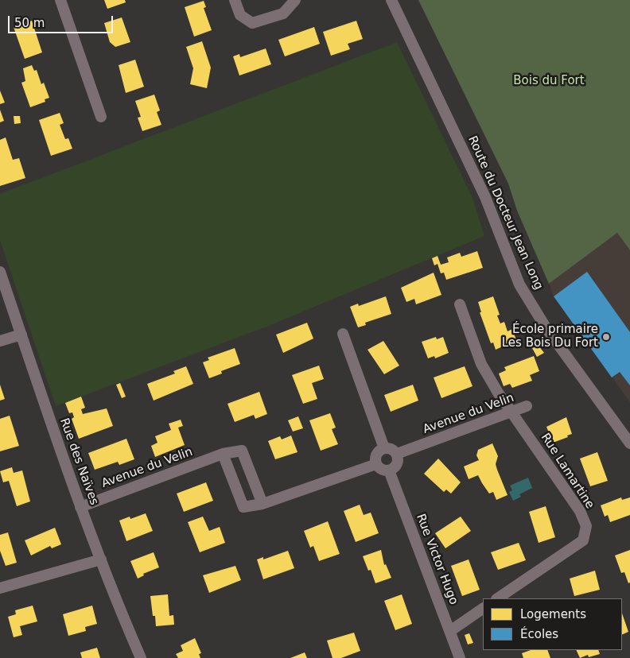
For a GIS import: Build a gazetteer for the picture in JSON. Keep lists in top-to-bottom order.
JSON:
{
  "streets": {
    "street": [
      "Route du Docteur Jean Long",
      "Avenue du Velin",
      "Rue des Naïves",
      "Rue Lamartine",
      "Rue Victor Hugo"
    ]
  },
  "crossings": [
    ["Avenue du Velin", "Rue des Naïves"],
    ["Avenue du Velin", "Rue Lamartine"],
    ["Avenue du Velin", "Rue Victor Hugo"]
  ],
  "parks": ["Bois du Fort"],
  "places": ["École primaire Les Bois Du Fort"],
  "legend": ["Logements", "Écoles"],
  "scale_bar": "50 m"
}
